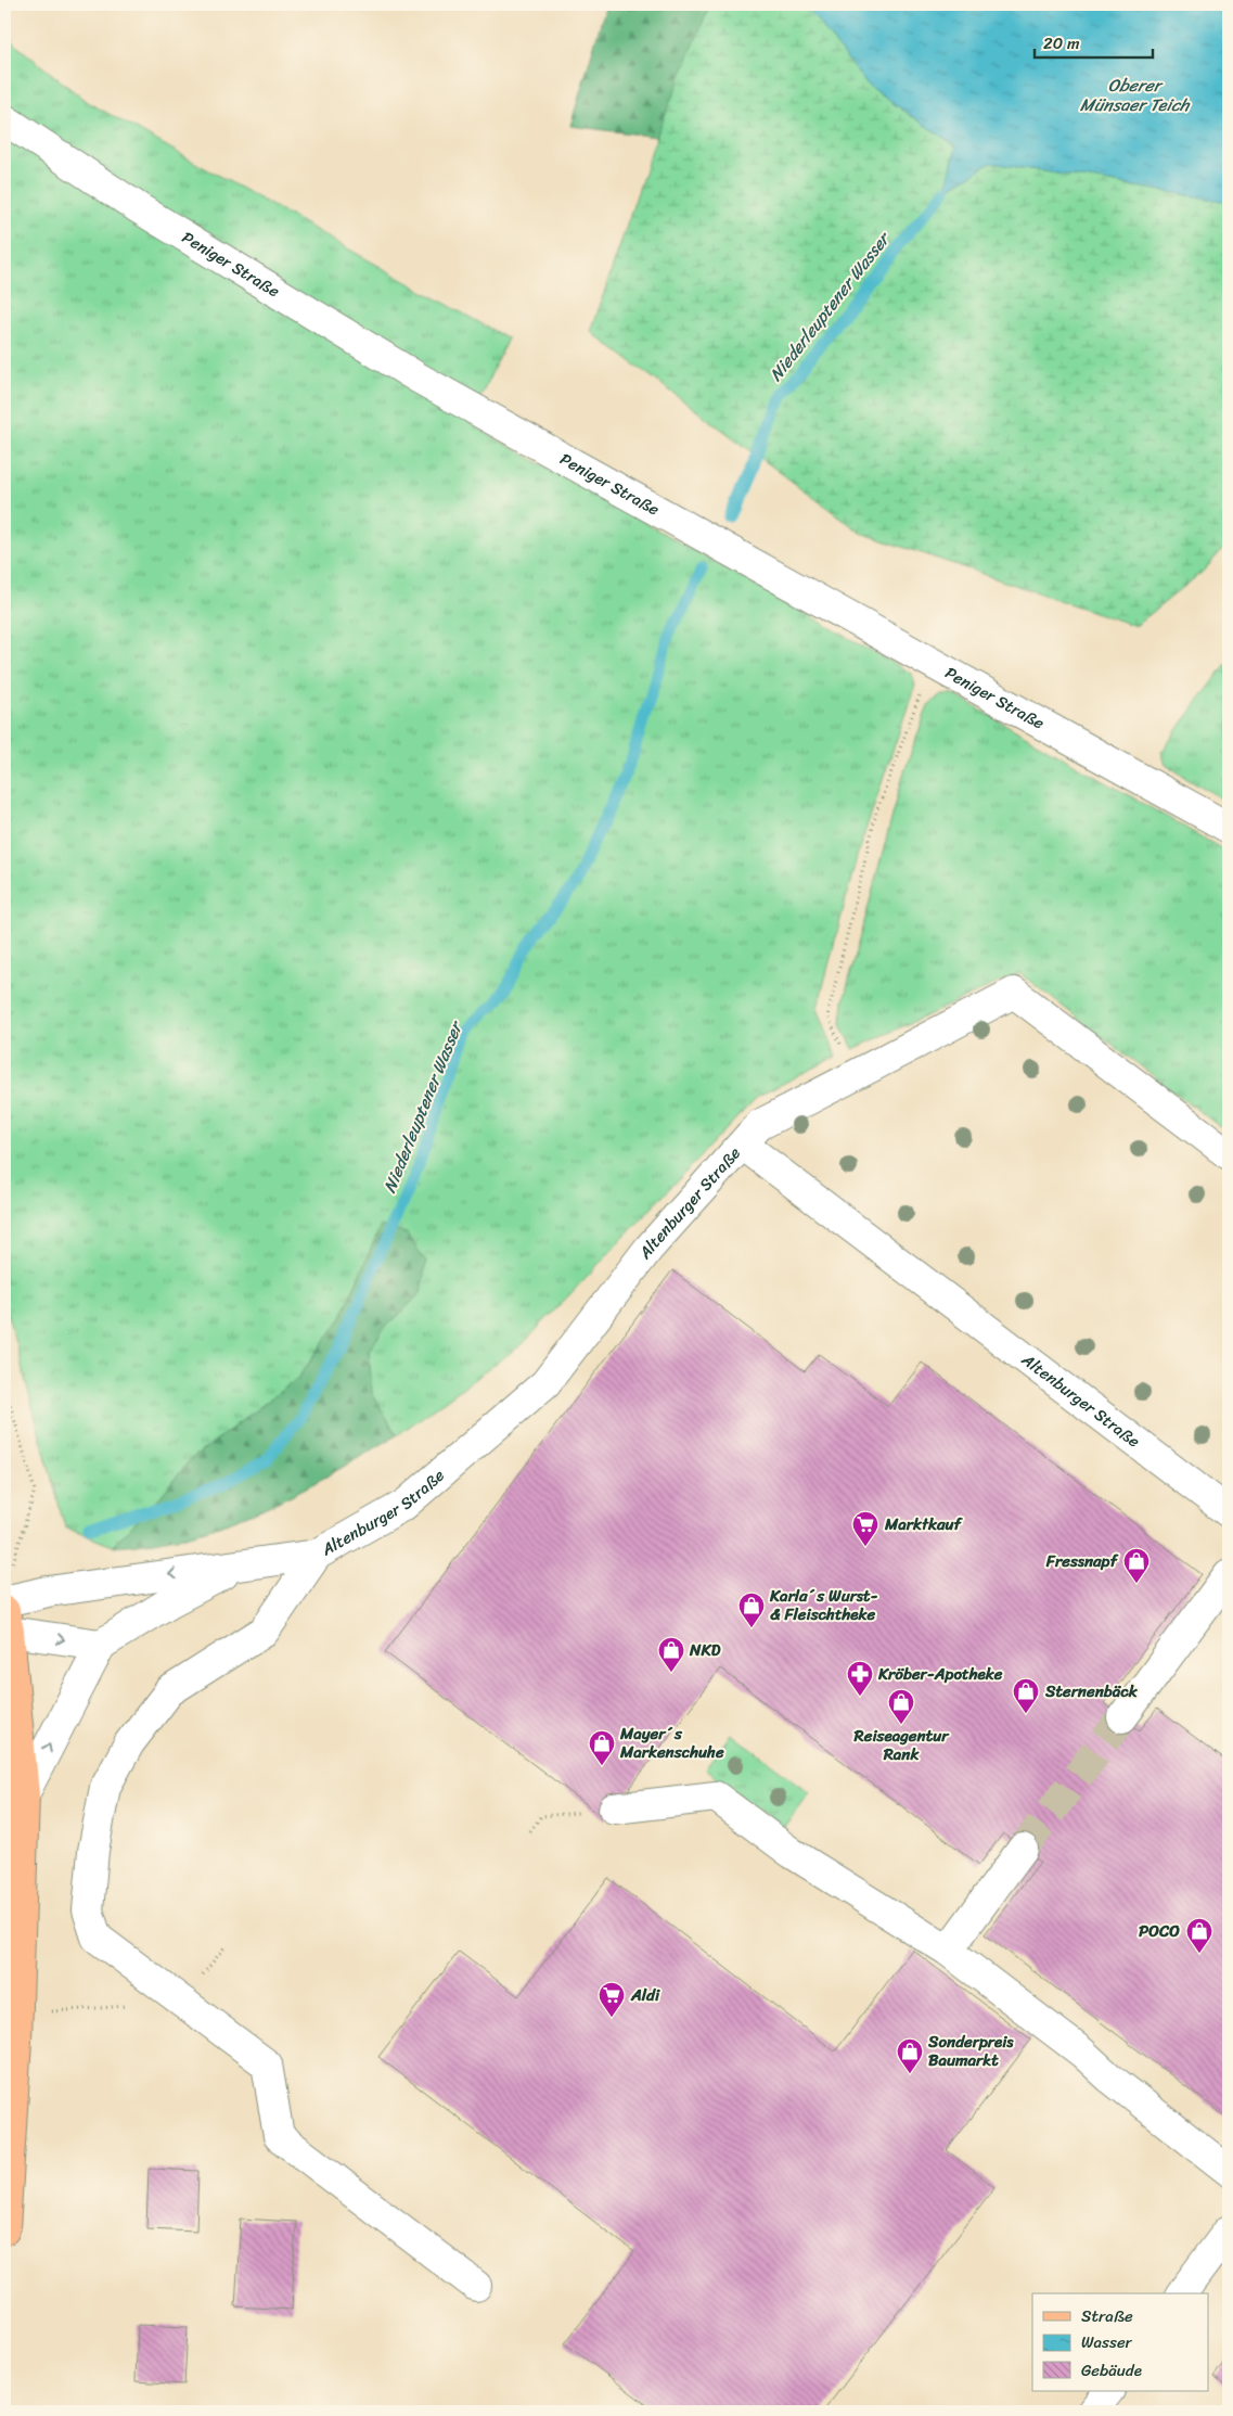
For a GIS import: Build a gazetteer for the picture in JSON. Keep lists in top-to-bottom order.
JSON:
{
  "streets": {
    "street": ["Peniger Straße", "Altenburger Straße"]
  },
  "water": ["Oberer Münsaer Teich", "Niederleuptener Wasser"],
  "places": {
    "supermarket": ["Marktkauf", "Aldi"],
    "shop": [
      "Fressnapf",
      "Karla´s Wurst- & Fleischtheke",
      "NKD",
      "Sternenbäck",
      "Reiseagentur Rank",
      "Mayer´s Markenschuhe",
      "POCO",
      "Sonderpreis Baumarkt"
    ],
    "pharmacy": ["Kröber-Apotheke"]
  },
  "legend": ["Straße", "Wasser", "Gebäude"],
  "scale_bar": "20 m"
}
